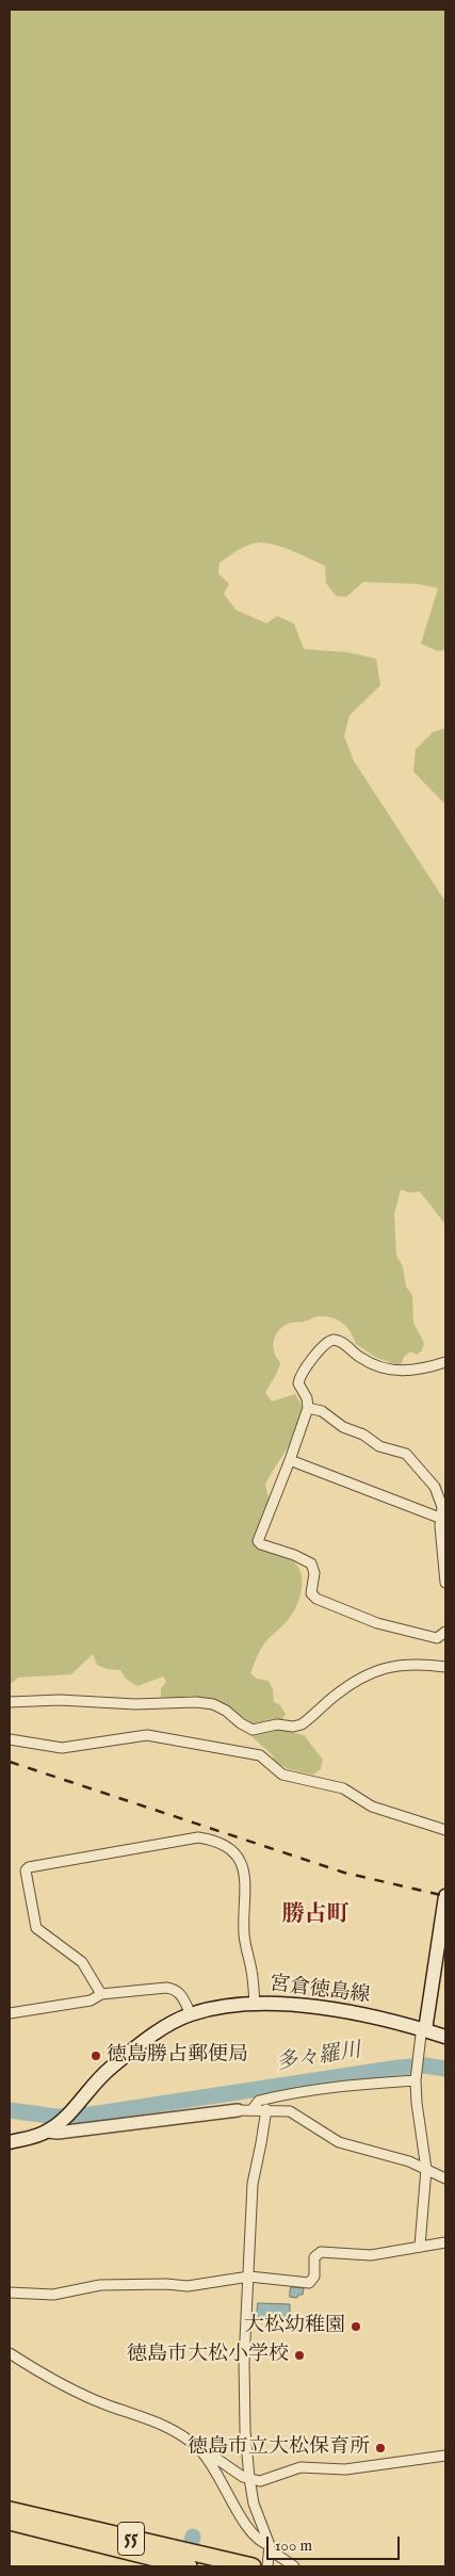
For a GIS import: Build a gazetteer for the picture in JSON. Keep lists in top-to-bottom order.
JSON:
{
  "streets": {
    "highway": ["55"],
    "main road": ["宮倉徳島線"]
  },
  "districts": ["勝占町"],
  "water": ["多々羅川"],
  "places": [
    "徳島勝占郵便局",
    "大松幼稚園",
    "徳島市大松小学校",
    "徳島市立大松保育所"
  ],
  "scale_bar": "100 m"
}
